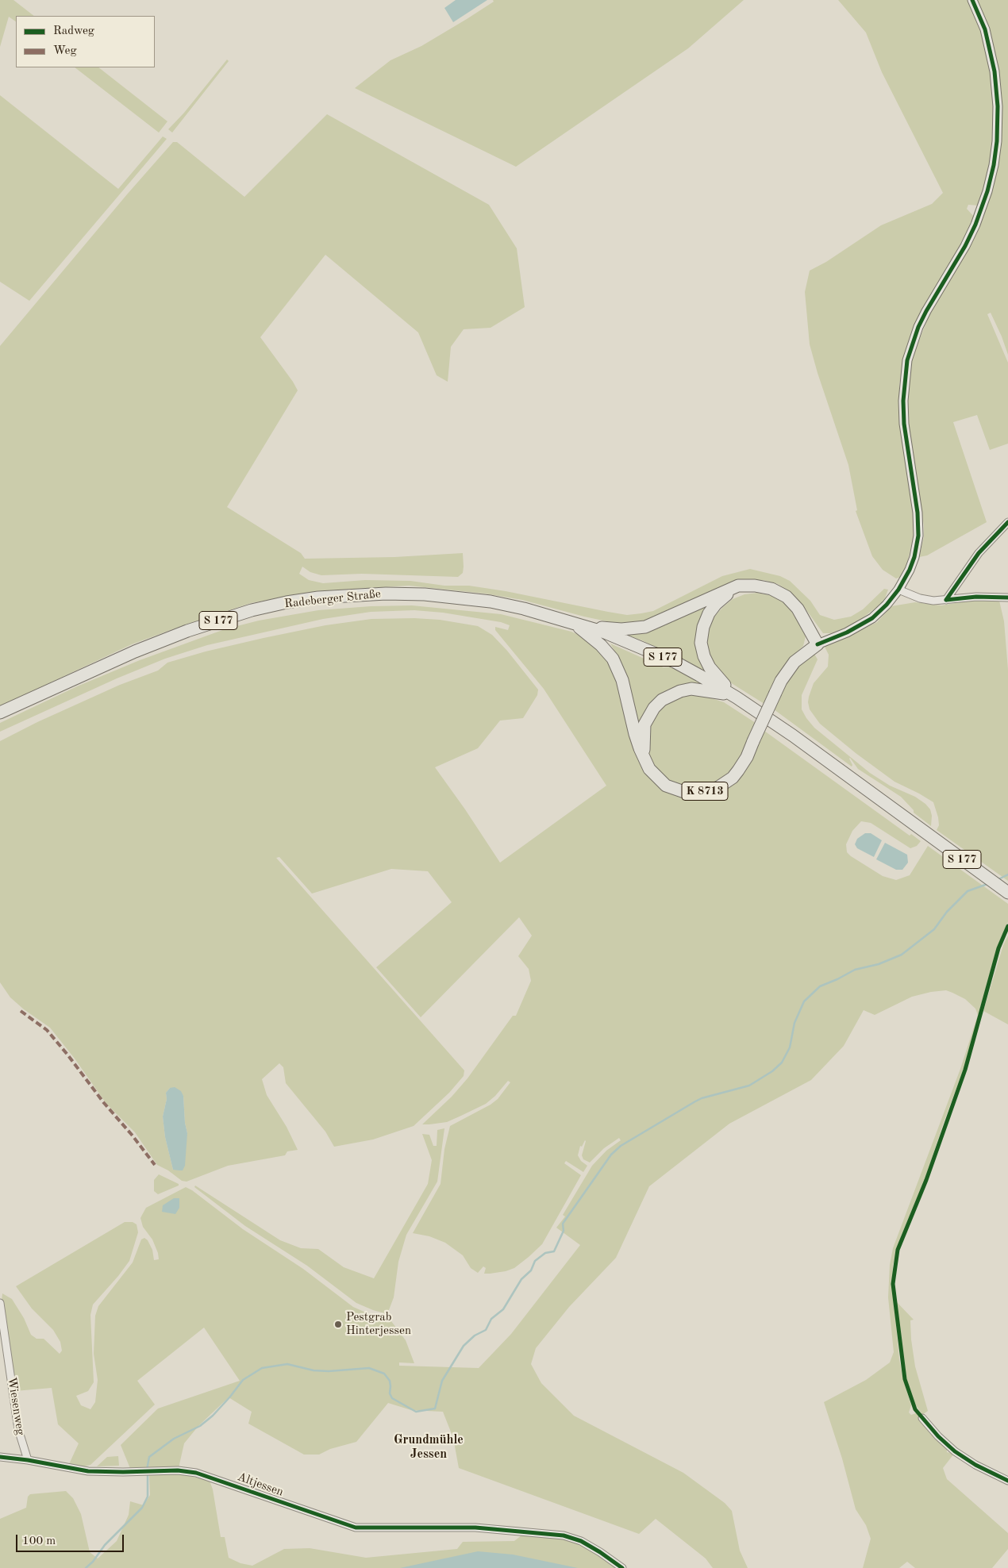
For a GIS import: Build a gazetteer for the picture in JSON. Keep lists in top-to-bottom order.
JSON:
{
  "streets": {
    "highway": ["Radeberger Straße", "S 177", "K 8713"],
    "street": ["Wiesenweg", "Altjessen"]
  },
  "crossings": [
    ["Radeberger Straße", "S 177"],
    ["Wiesenweg", "Altjessen"]
  ],
  "districts": ["Grundmühle Jessen"],
  "places": ["Pestgrab Hinterjessen"],
  "legend": ["Radweg", "Weg"],
  "scale_bar": "100 m"
}
